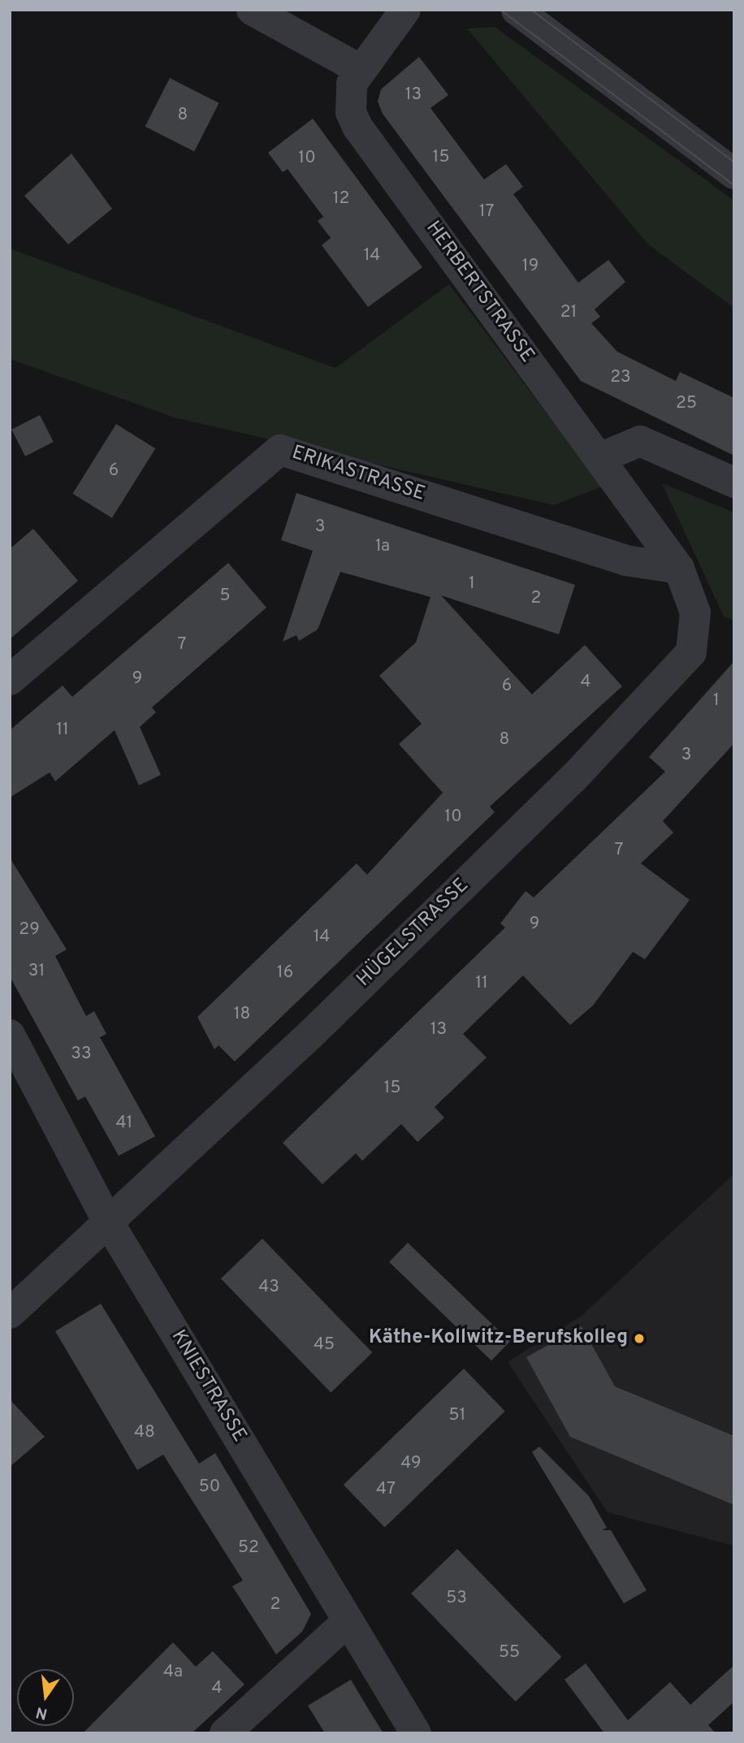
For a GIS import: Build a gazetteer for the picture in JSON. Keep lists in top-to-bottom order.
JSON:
{
  "streets": {
    "street": [
      "HERBERTSTRASSE",
      "ERIKASTRASSE",
      "HÜGELSTRASSE",
      "KNIESTRASSE"
    ]
  },
  "crossings": [
    ["HERBERTSTRASSE", "HÜGELSTRASSE"],
    ["ERIKASTRASSE", "HÜGELSTRASSE"],
    ["HÜGELSTRASSE", "KNIESTRASSE"]
  ],
  "places": ["Käthe-Kollwitz-Berufskolleg"],
  "house_numbers": [
    "13",
    "8",
    "15",
    "10",
    "12",
    "17",
    "14",
    "19",
    "21",
    "23",
    "25",
    "6",
    "3",
    "1a",
    "1",
    "5",
    "2",
    "7",
    "9",
    "4",
    "6",
    "1",
    "11",
    "8",
    "3",
    "10",
    "7",
    "9",
    "29",
    "14",
    "31",
    "16",
    "11",
    "18",
    "13",
    "33",
    "15",
    "41",
    "43",
    "45",
    "51",
    "48",
    "49",
    "50",
    "47",
    "52",
    "53",
    "2",
    "55",
    "4a",
    "4"
  ],
  "north": "bottom"
}
